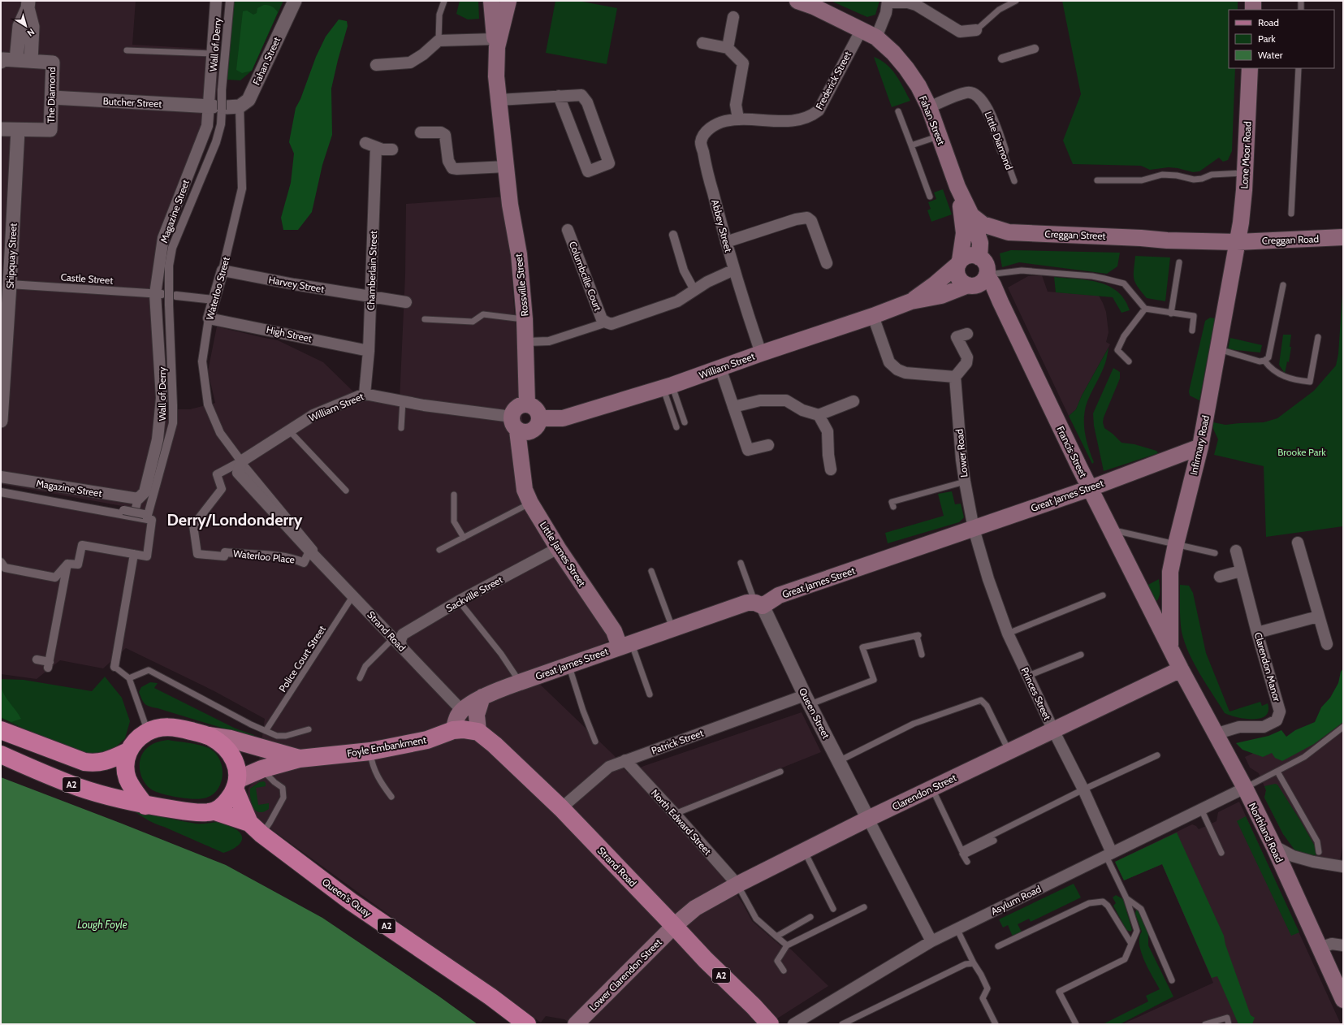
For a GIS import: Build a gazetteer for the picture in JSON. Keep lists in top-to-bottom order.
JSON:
{
  "streets": {
    "highway": ["A2", "Queen's Quay"],
    "main road": [
      "Fahan Street",
      "Lone Moor Road",
      "Creggan Street",
      "Creggan Road",
      "Rossville Street",
      "William Street",
      "Infirmary Road",
      "Francis Street",
      "Great James Street",
      "Little James Street",
      "Strand Road",
      "Foyle Embankment",
      "Clarendon Street",
      "Northland Road",
      "Lower Clarendon Street"
    ],
    "street": [
      "Wall of Derry",
      "Frederick Street",
      "The Diamond",
      "Butcher Street",
      "Little Diamond",
      "Magazine Street",
      "Abbey Street",
      "Shipquay Street",
      "Chamberlain Street",
      "Columbcille Court",
      "Castle Street",
      "Harvey Street",
      "Waterloo Street",
      "High Street",
      "Lower Road",
      "Waterloo Place",
      "Sackville Street",
      "Clarendon Manor",
      "Princes Street",
      "Queen Street",
      "Patrick Street",
      "North Edward Street",
      "Asylum Road"
    ],
    "lane": ["Police Court Street"]
  },
  "crossings": [
    ["Wall of Derry", "Fahan Street"],
    ["Wall of Derry", "Butcher Street"],
    ["Wall of Derry", "Magazine Street"],
    ["Wall of Derry", "Waterloo Street"],
    ["Fahan Street", "Frederick Street"],
    ["Fahan Street", "Butcher Street"],
    ["Fahan Street", "Little Diamond"],
    ["Fahan Street", "Magazine Street"],
    ["Fahan Street", "Creggan Street"],
    ["Fahan Street", "Waterloo Street"],
    ["Fahan Street", "William Street"],
    ["Fahan Street", "Francis Street"],
    ["Frederick Street", "Abbey Street"],
    ["The Diamond", "Butcher Street"],
    ["The Diamond", "Shipquay Street"],
    ["Butcher Street", "Magazine Street"],
    ["Butcher Street", "Waterloo Street"],
    ["Lone Moor Road", "Creggan Street"],
    ["Lone Moor Road", "Creggan Road"],
    ["Lone Moor Road", "Infirmary Road"],
    ["Magazine Street", "Castle Street"],
    ["Magazine Street", "Waterloo Street"],
    ["Abbey Street", "Columbcille Court"],
    ["Abbey Street", "William Street"],
    ["Creggan Street", "Creggan Road"],
    ["Creggan Street", "William Street"],
    ["Creggan Street", "Infirmary Road"],
    ["Creggan Street", "Francis Street"],
    ["Creggan Road", "Infirmary Road"],
    ["Shipquay Street", "Castle Street"],
    ["Chamberlain Street", "Harvey Street"],
    ["Chamberlain Street", "High Street"],
    ["Chamberlain Street", "William Street"],
    ["Harvey Street", "Waterloo Street"],
    ["Rossville Street", "William Street"],
    ["Rossville Street", "Little James Street"],
    ["Waterloo Street", "High Street"],
    ["Waterloo Street", "William Street"],
    ["Waterloo Street", "Waterloo Place"],
    ["William Street", "Francis Street"],
    ["William Street", "Little James Street"],
    ["William Street", "Waterloo Place"],
    ["Infirmary Road", "Francis Street"],
    ["Infirmary Road", "Great James Street"],
    ["Francis Street", "Great James Street"],
    ["Francis Street", "Clarendon Street"],
    ["Francis Street", "Northland Road"],
    ["Lower Road", "Great James Street"],
    ["Lower Road", "Princes Street"],
    ["Great James Street", "Little James Street"],
    ["Great James Street", "Strand Road"],
    ["Great James Street", "Princes Street"],
    ["Great James Street", "Queen Street"],
    ["Great James Street", "Foyle Embankment"],
    ["Little James Street", "Sackville Street"],
    ["Waterloo Place", "Strand Road"],
    ["Sackville Street", "Strand Road"],
    ["Strand Road", "Police Court Street"],
    ["Strand Road", "Patrick Street"],
    ["Strand Road", "Foyle Embankment"],
    ["Strand Road", "Clarendon Street"],
    ["Strand Road", "Lower Clarendon Street"],
    ["Clarendon Manor", "Northland Road"],
    ["Princes Street", "Clarendon Street"],
    ["Princes Street", "Asylum Road"],
    ["Queen Street", "Patrick Street"],
    ["Queen Street", "Clarendon Street"],
    ["Patrick Street", "North Edward Street"],
    ["Foyle Embankment", "A2"],
    ["Foyle Embankment", "Queen's Quay"],
    ["A2", "Queen's Quay"],
    ["Clarendon Street", "North Edward Street"],
    ["Clarendon Street", "Northland Road"],
    ["Clarendon Street", "Lower Clarendon Street"],
    ["Northland Road", "Asylum Road"]
  ],
  "districts": ["Derry/Londonderry"],
  "water": ["Lough Foyle"],
  "parks": ["Brooke Park"],
  "legend": ["Road", "Park", "Water"],
  "north": "bottom right"
}
